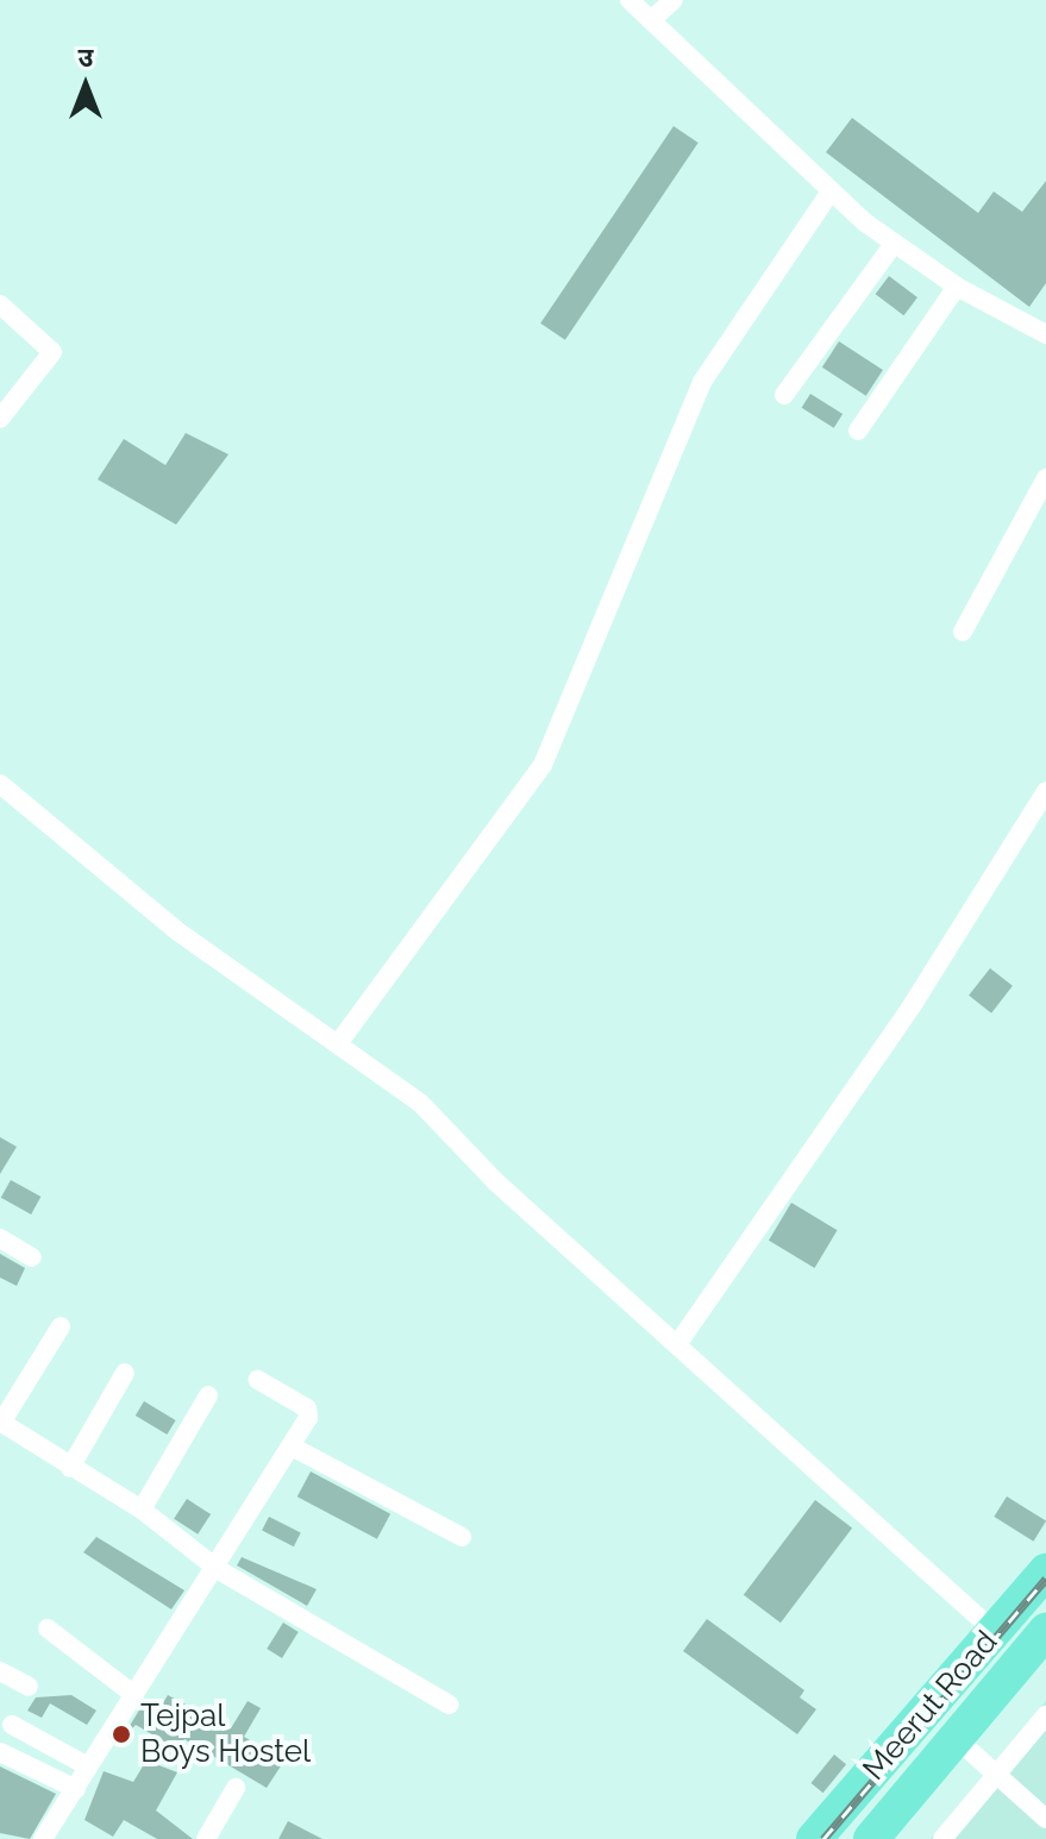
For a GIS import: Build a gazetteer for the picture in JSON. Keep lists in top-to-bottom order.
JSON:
{
  "streets": {
    "highway": ["Meerut Road"]
  },
  "places": ["Tejpal Boys Hostel"],
  "north": "top"
}
